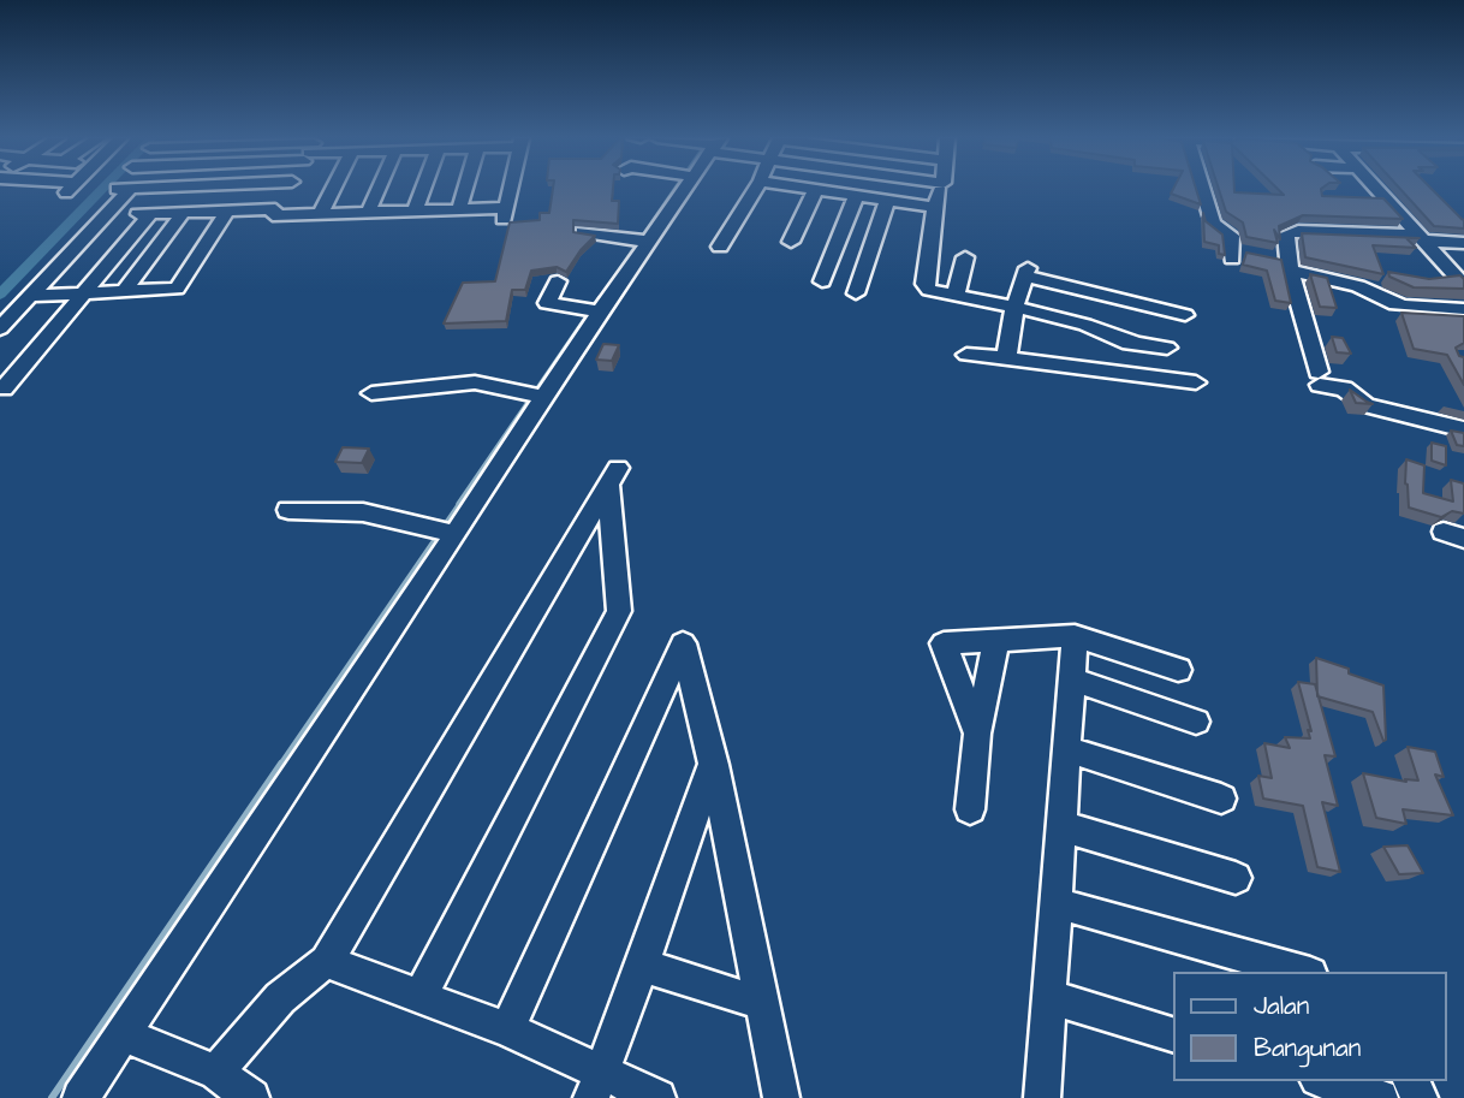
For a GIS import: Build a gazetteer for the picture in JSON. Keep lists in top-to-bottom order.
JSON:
{
  "legend": ["Jalan", "Bangunan"]
}
